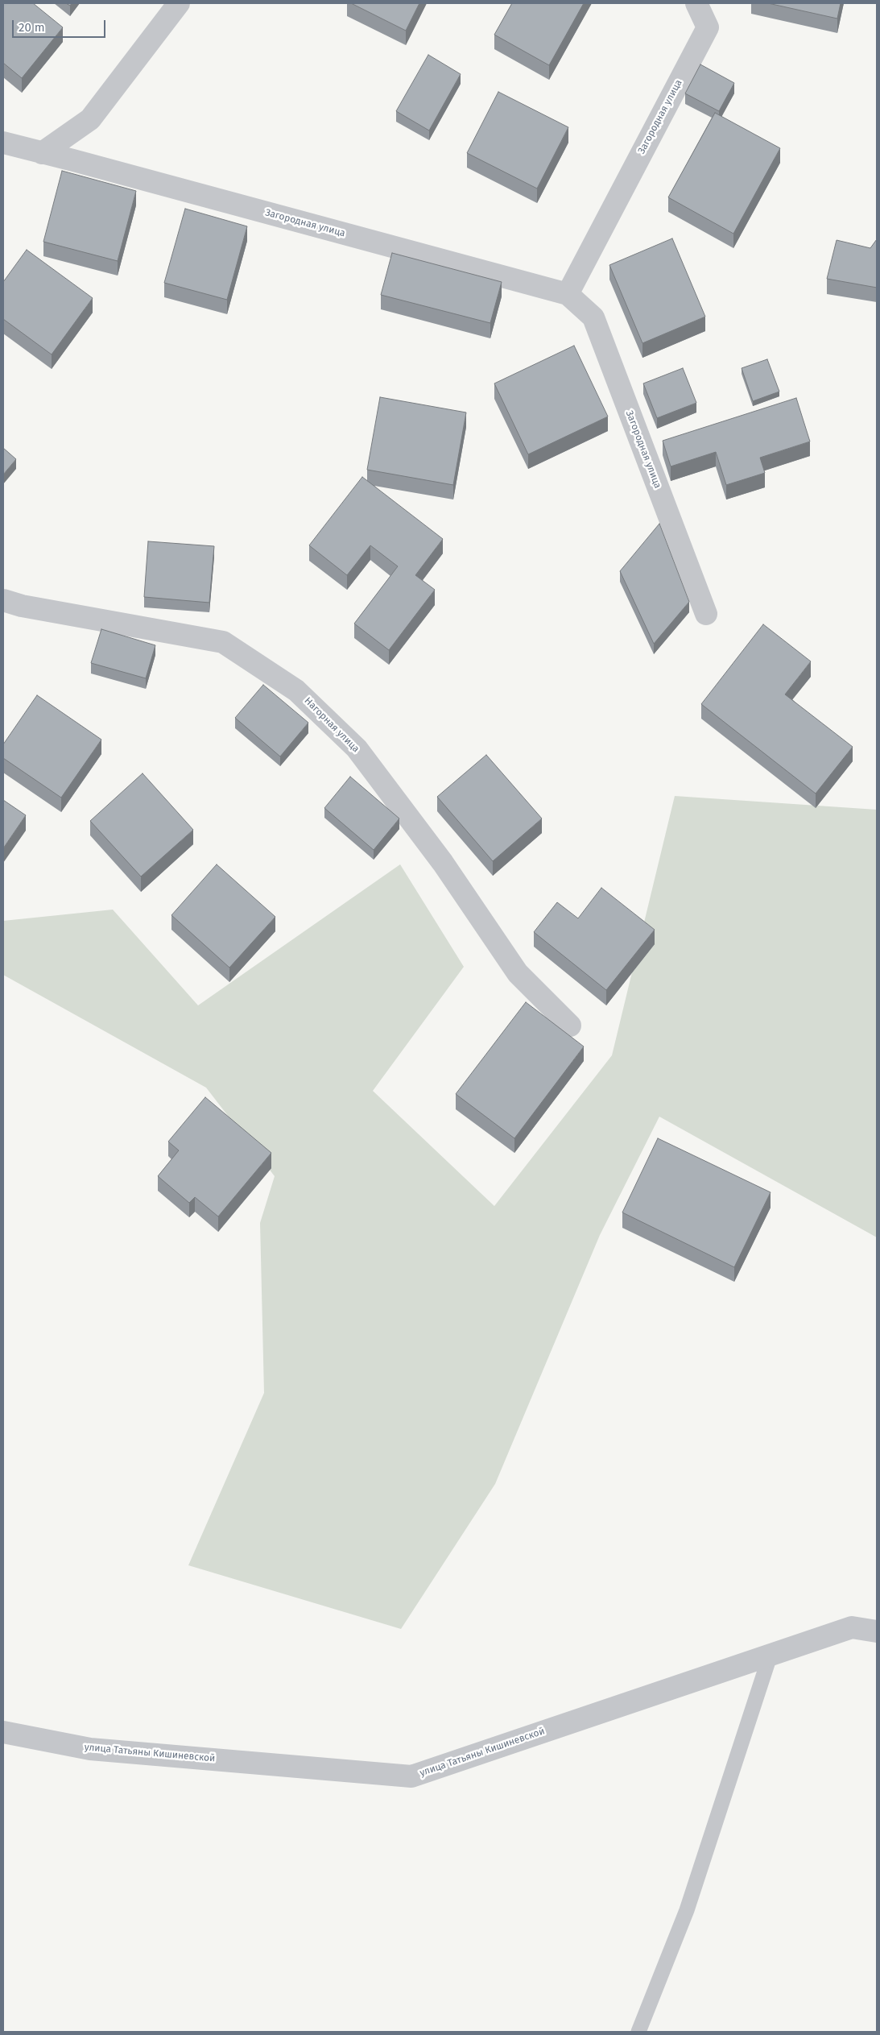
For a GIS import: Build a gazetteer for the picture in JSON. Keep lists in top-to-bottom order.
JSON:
{
  "streets": {
    "street": ["Загородная улица", "Нагорная улица", "улица Татьяны Кишиневской"]
  },
  "scale_bar": "20 m"
}
